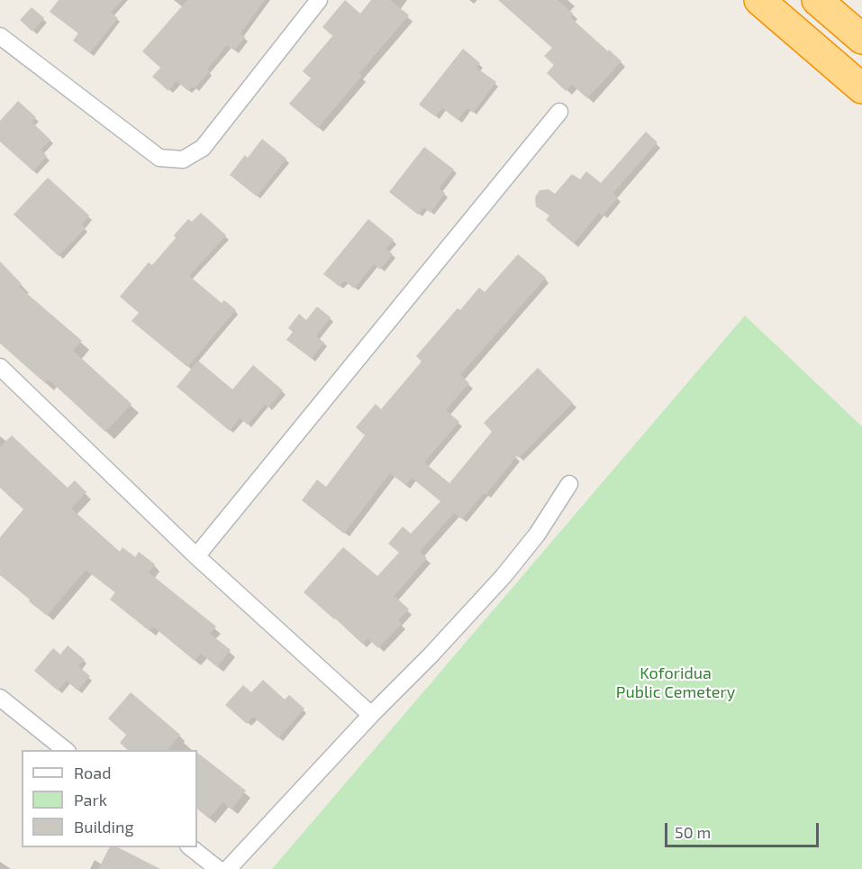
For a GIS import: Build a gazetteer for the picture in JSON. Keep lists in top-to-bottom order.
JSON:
{
  "parks": ["Koforidua Public Cemetery"],
  "legend": ["Road", "Park", "Building"],
  "scale_bar": "50 m"
}
